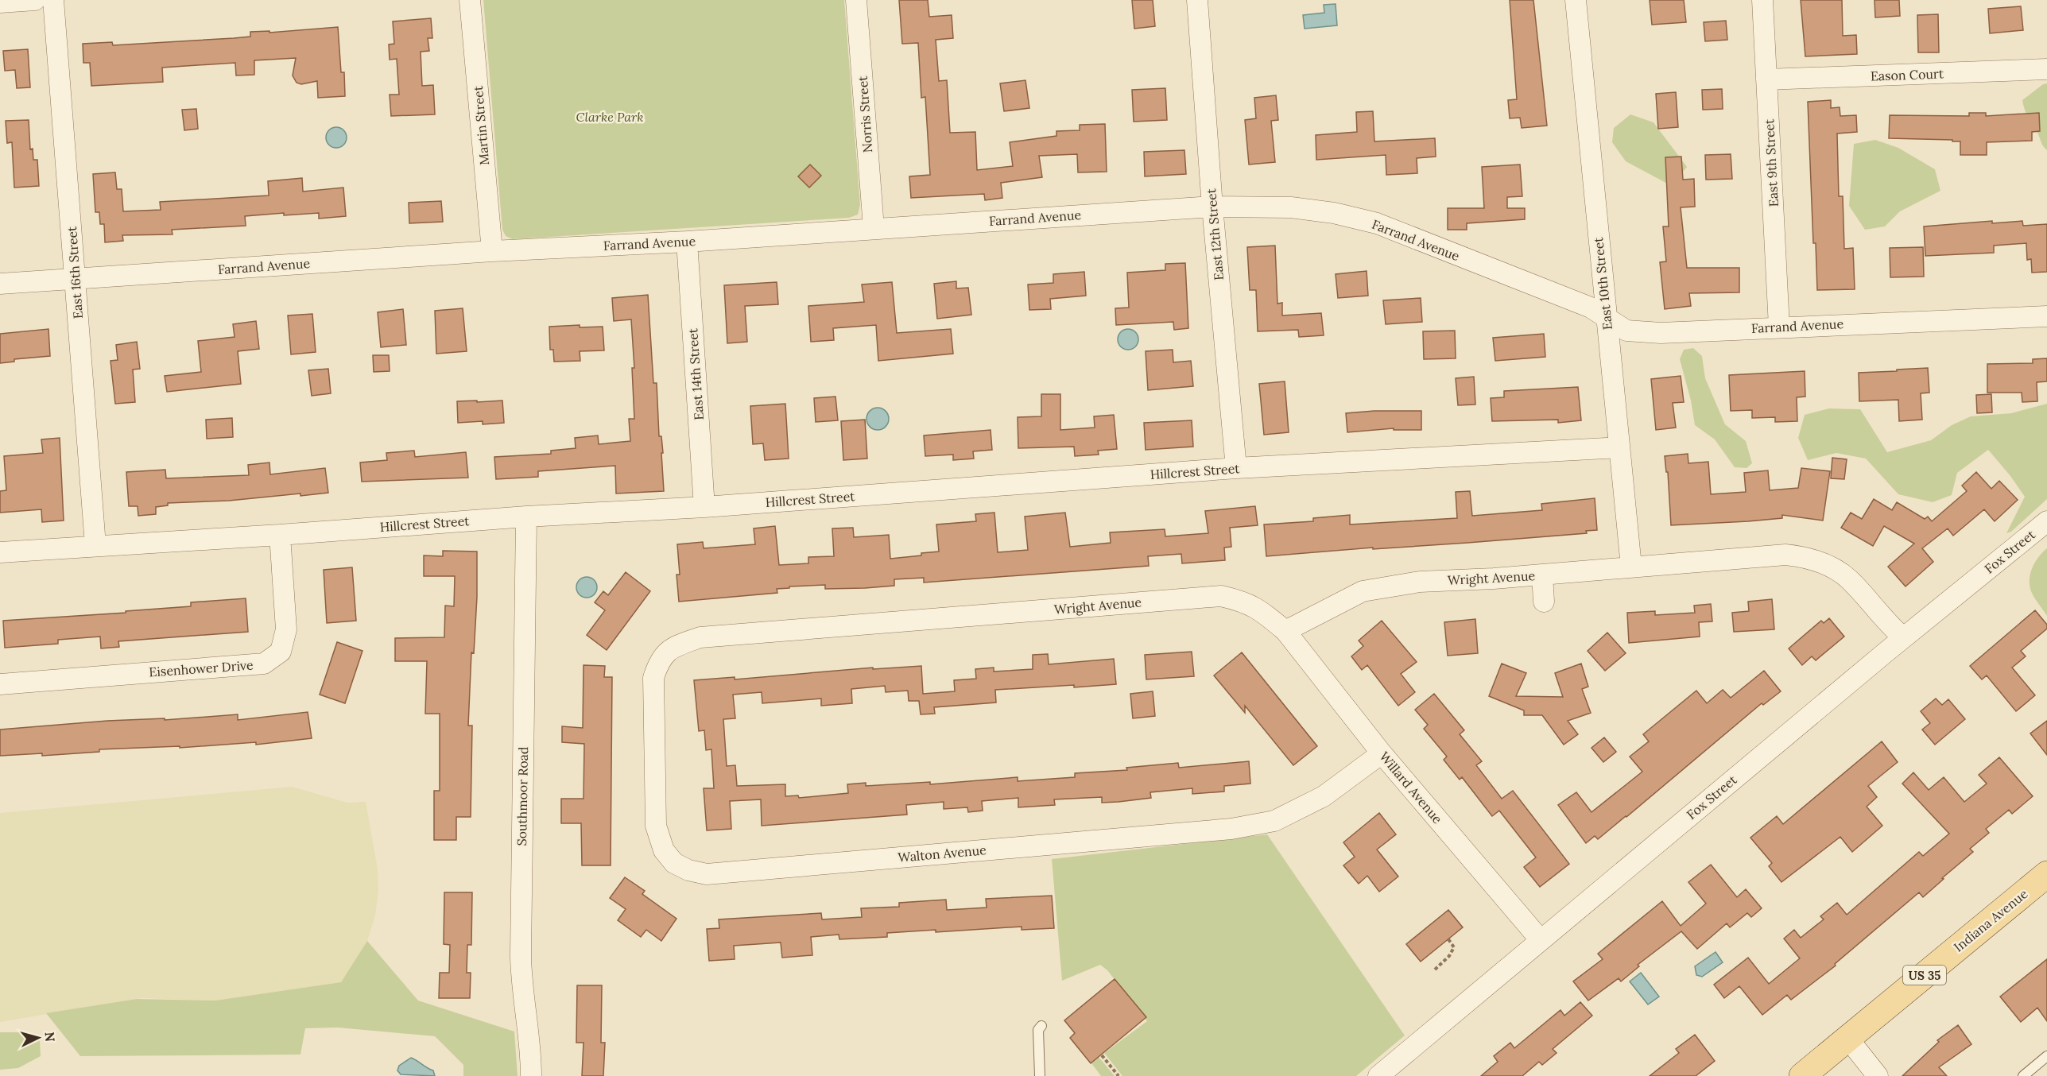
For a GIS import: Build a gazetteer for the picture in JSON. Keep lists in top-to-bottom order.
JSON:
{
  "streets": {
    "main road": ["Indiana Avenue", "US 35"],
    "street": [
      "Eason Court",
      "Norris Street",
      "Martin Street",
      "East 9th Street",
      "Farrand Avenue",
      "East 12th Street",
      "East 16th Street",
      "East 10th Street",
      "East 14th Street",
      "Hillcrest Street",
      "Fox Street",
      "Wright Avenue",
      "Eisenhower Drive",
      "Willard Avenue",
      "Southmoor Road",
      "Walton Avenue"
    ]
  },
  "crossings": [
    ["Eason Court", "East 9th Street"],
    ["Norris Street", "Farrand Avenue"],
    ["Martin Street", "Farrand Avenue"],
    ["East 9th Street", "Farrand Avenue"],
    ["Farrand Avenue", "East 12th Street"],
    ["Farrand Avenue", "East 16th Street"],
    ["Farrand Avenue", "East 10th Street"],
    ["Farrand Avenue", "East 14th Street"],
    ["East 12th Street", "Hillcrest Street"],
    ["East 16th Street", "Hillcrest Street"],
    ["East 10th Street", "Hillcrest Street"],
    ["East 10th Street", "Wright Avenue"],
    ["East 14th Street", "Hillcrest Street"],
    ["Hillcrest Street", "Eisenhower Drive"],
    ["Hillcrest Street", "Southmoor Road"],
    ["Fox Street", "Wright Avenue"],
    ["Fox Street", "Willard Avenue"],
    ["Wright Avenue", "Willard Avenue"],
    ["Wright Avenue", "Walton Avenue"],
    ["Willard Avenue", "Walton Avenue"]
  ],
  "parks": ["Clarke Park"],
  "north": "right"
}
